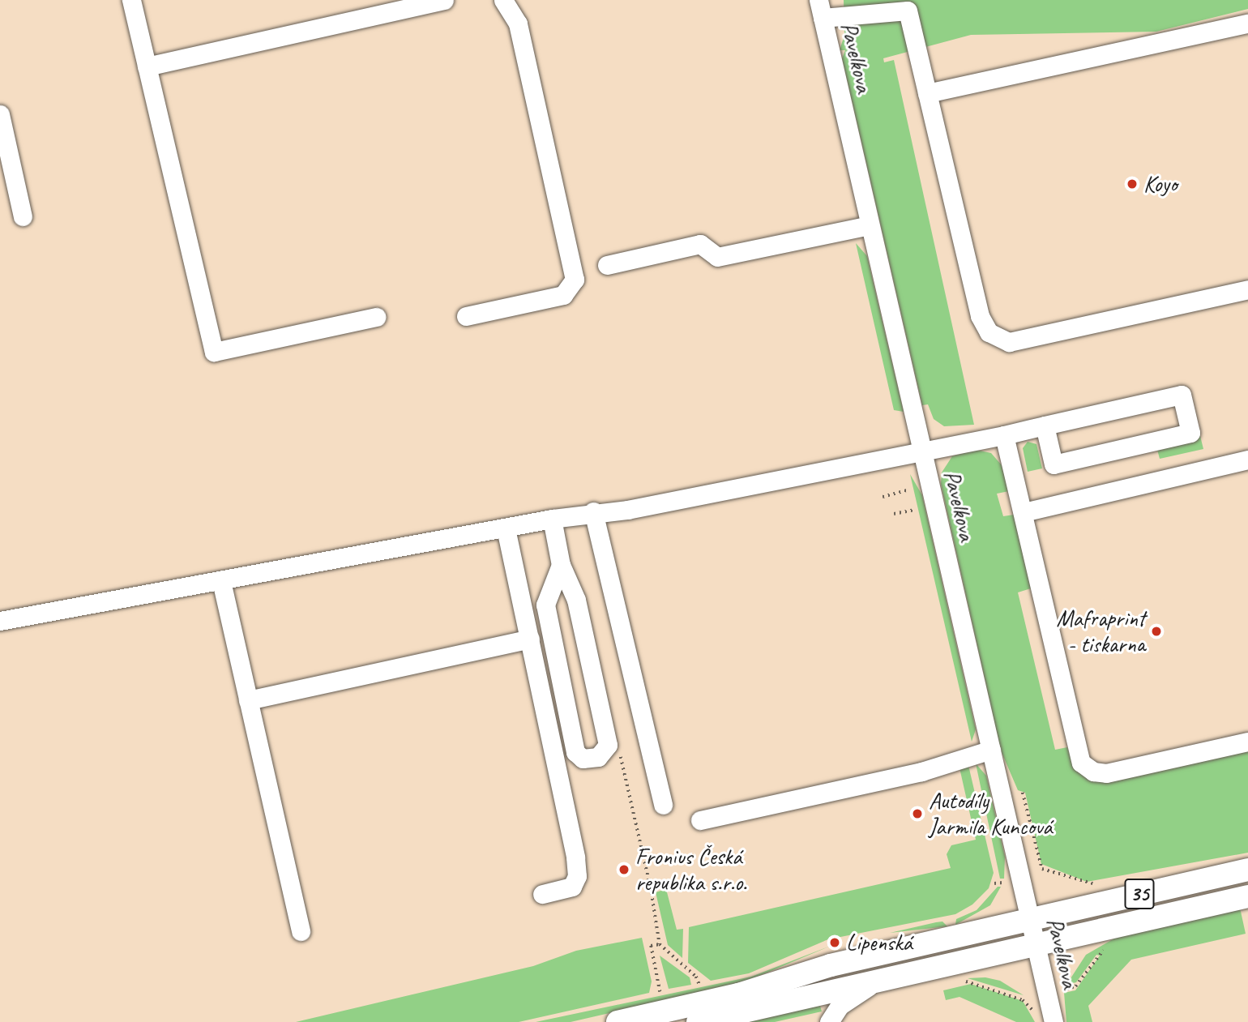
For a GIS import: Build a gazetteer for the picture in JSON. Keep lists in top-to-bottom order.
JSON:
{
  "streets": {
    "main road": ["35"],
    "street": ["Pavelkova"]
  },
  "crossings": [
    ["Pavelkova", "35"]
  ],
  "places": [
    "Koyo",
    "Mafraprint - tiskarna",
    "Autodíly Jarmila Kuncová",
    "Fronius Česká republika s.r.o.",
    "Lipenská"
  ]
}
